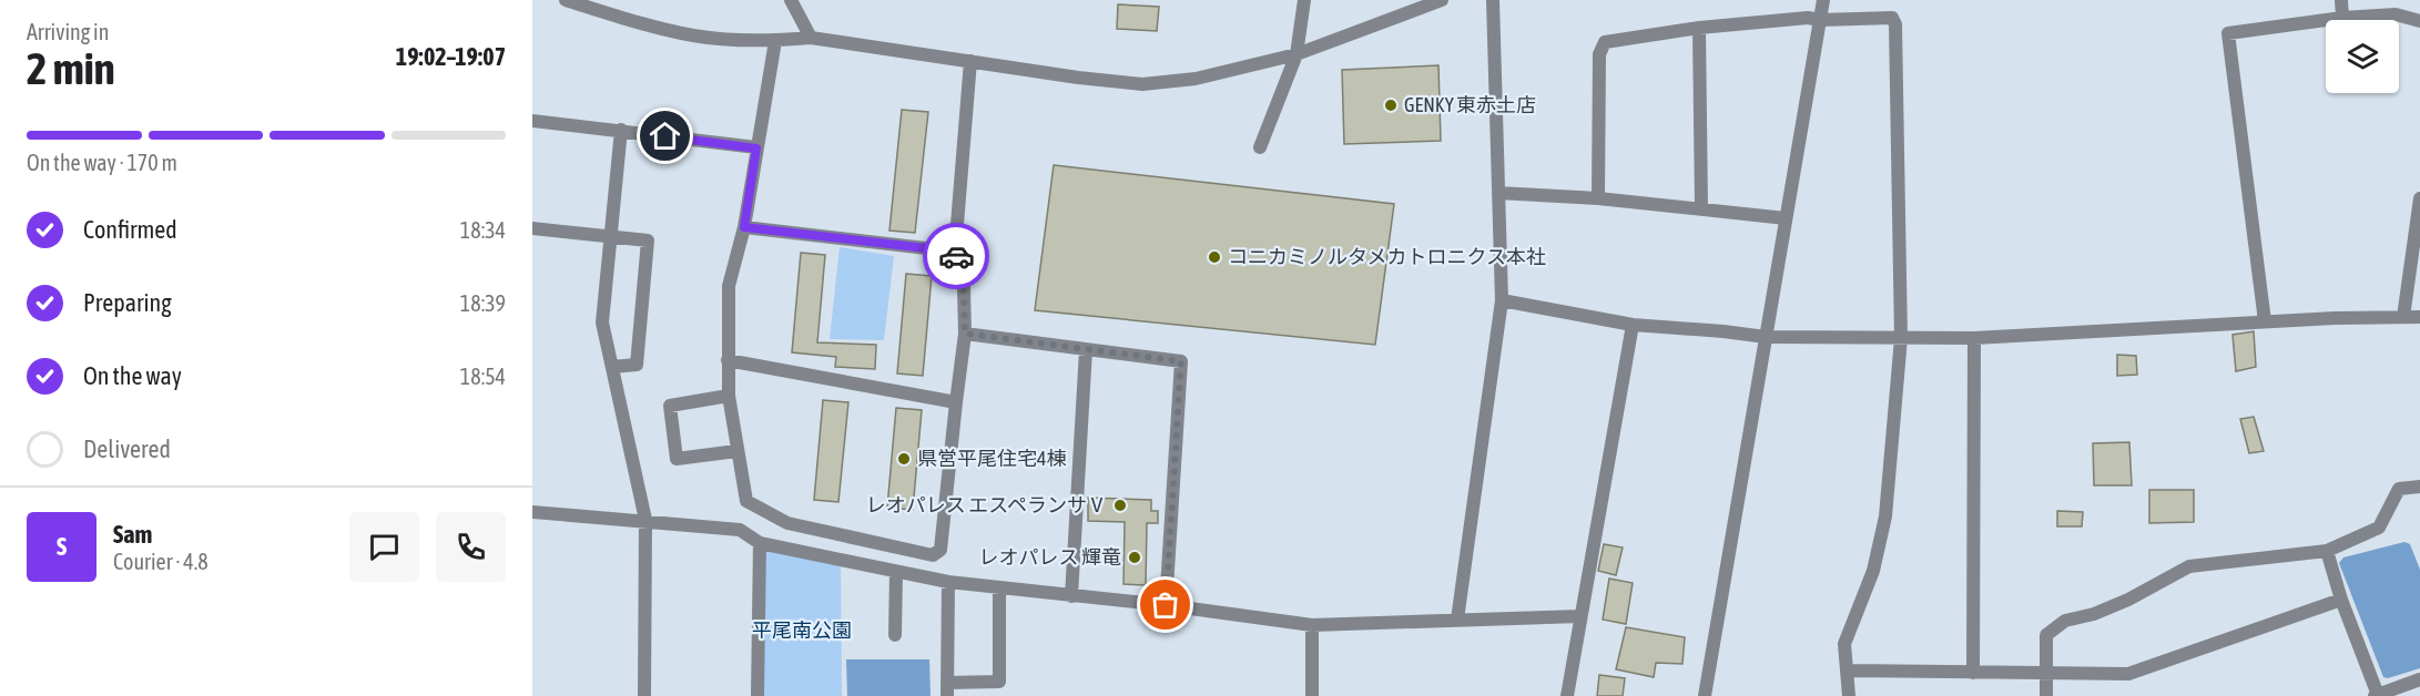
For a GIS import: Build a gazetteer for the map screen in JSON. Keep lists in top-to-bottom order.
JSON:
{
  "parks": ["平尾南公園"],
  "places": [
    "GENKY 東赤土店",
    "コニカミノルタメカトロニクス本社",
    "県営平尾住宅4棟",
    "レオパレス エスペランサⅤ",
    "レオパレス 輝竜"
  ],
  "page": {
    "heading": ["2 min", "Arriving in", "19:02–19:07"],
    "panel": ["Sam", "Courier · 4.8"],
    "bar": "On the way · 170 m",
    "list": [
      ["Confirmed", "18:34"],
      ["Preparing", "18:39"],
      ["On the way", "18:54"],
      "Delivered"
    ],
    "round": "S"
  }
}
